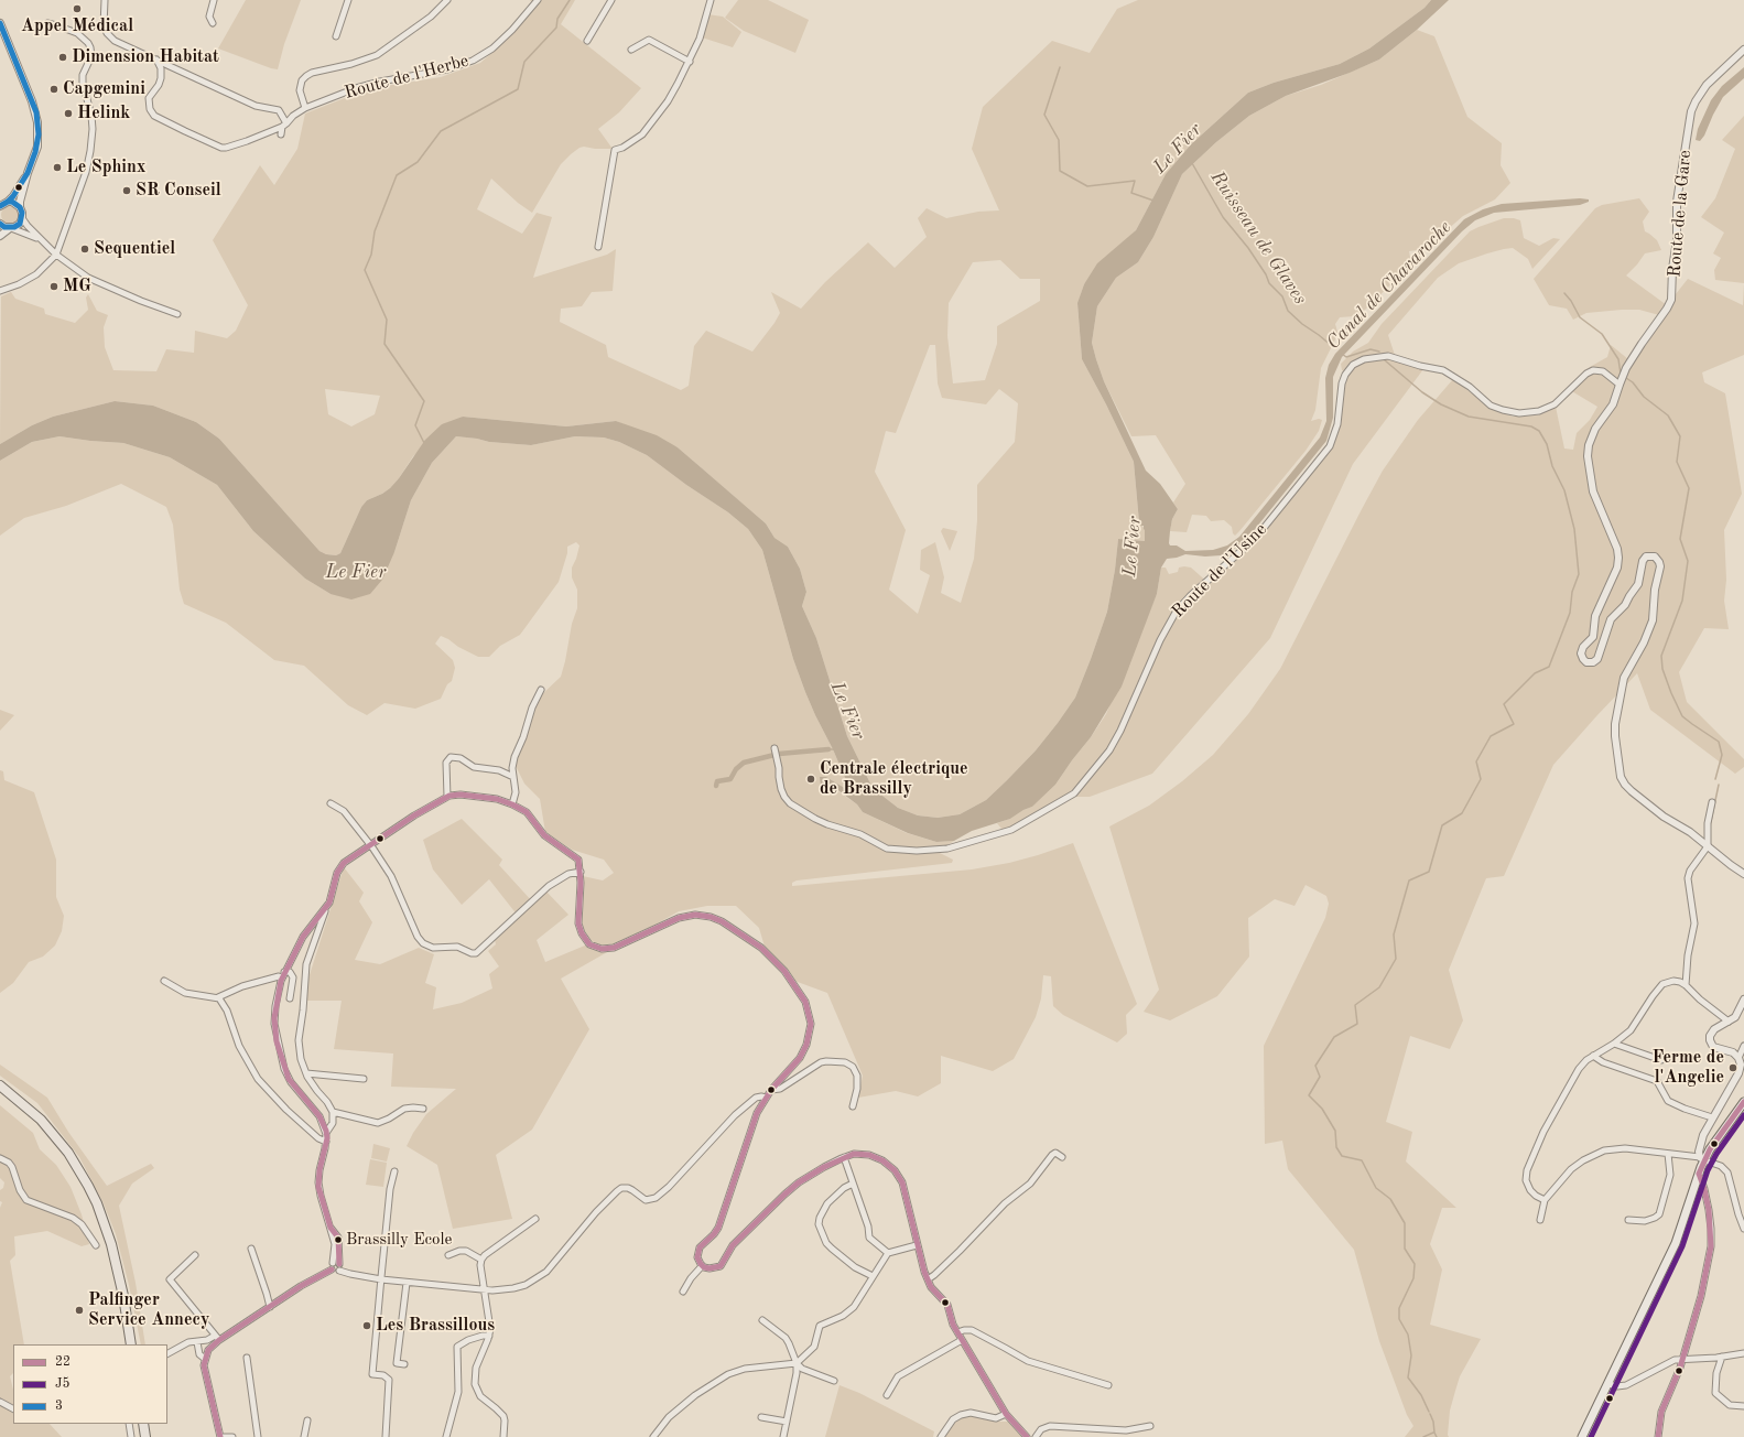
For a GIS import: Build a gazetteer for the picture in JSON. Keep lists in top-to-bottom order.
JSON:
{
  "streets": {
    "street": ["Route de l'Herbe", "Route de la Gare", "Route de l'Usine"]
  },
  "crossings": [
    ["Route de la Gare", "Route de l'Usine"]
  ],
  "water": ["Le Fier", "Ruisseau de Glaves", "Canal de Chavaroche"],
  "places": [
    "Appel Médical",
    "Dimension Habitat",
    "Capgemini",
    "Helink",
    "Le Sphinx",
    "SR Conseil",
    "Sequentiel",
    "MG",
    "Centrale électrique de Brassilly",
    "Ferme de l'Angelie",
    "Brassilly Ecole",
    "Palfinger Service Annecy",
    "Les Brassillous"
  ],
  "lines": ["transit line 3", "transit line 22", "transit line J5"],
  "legend": ["22", "J5", "3"]
}
